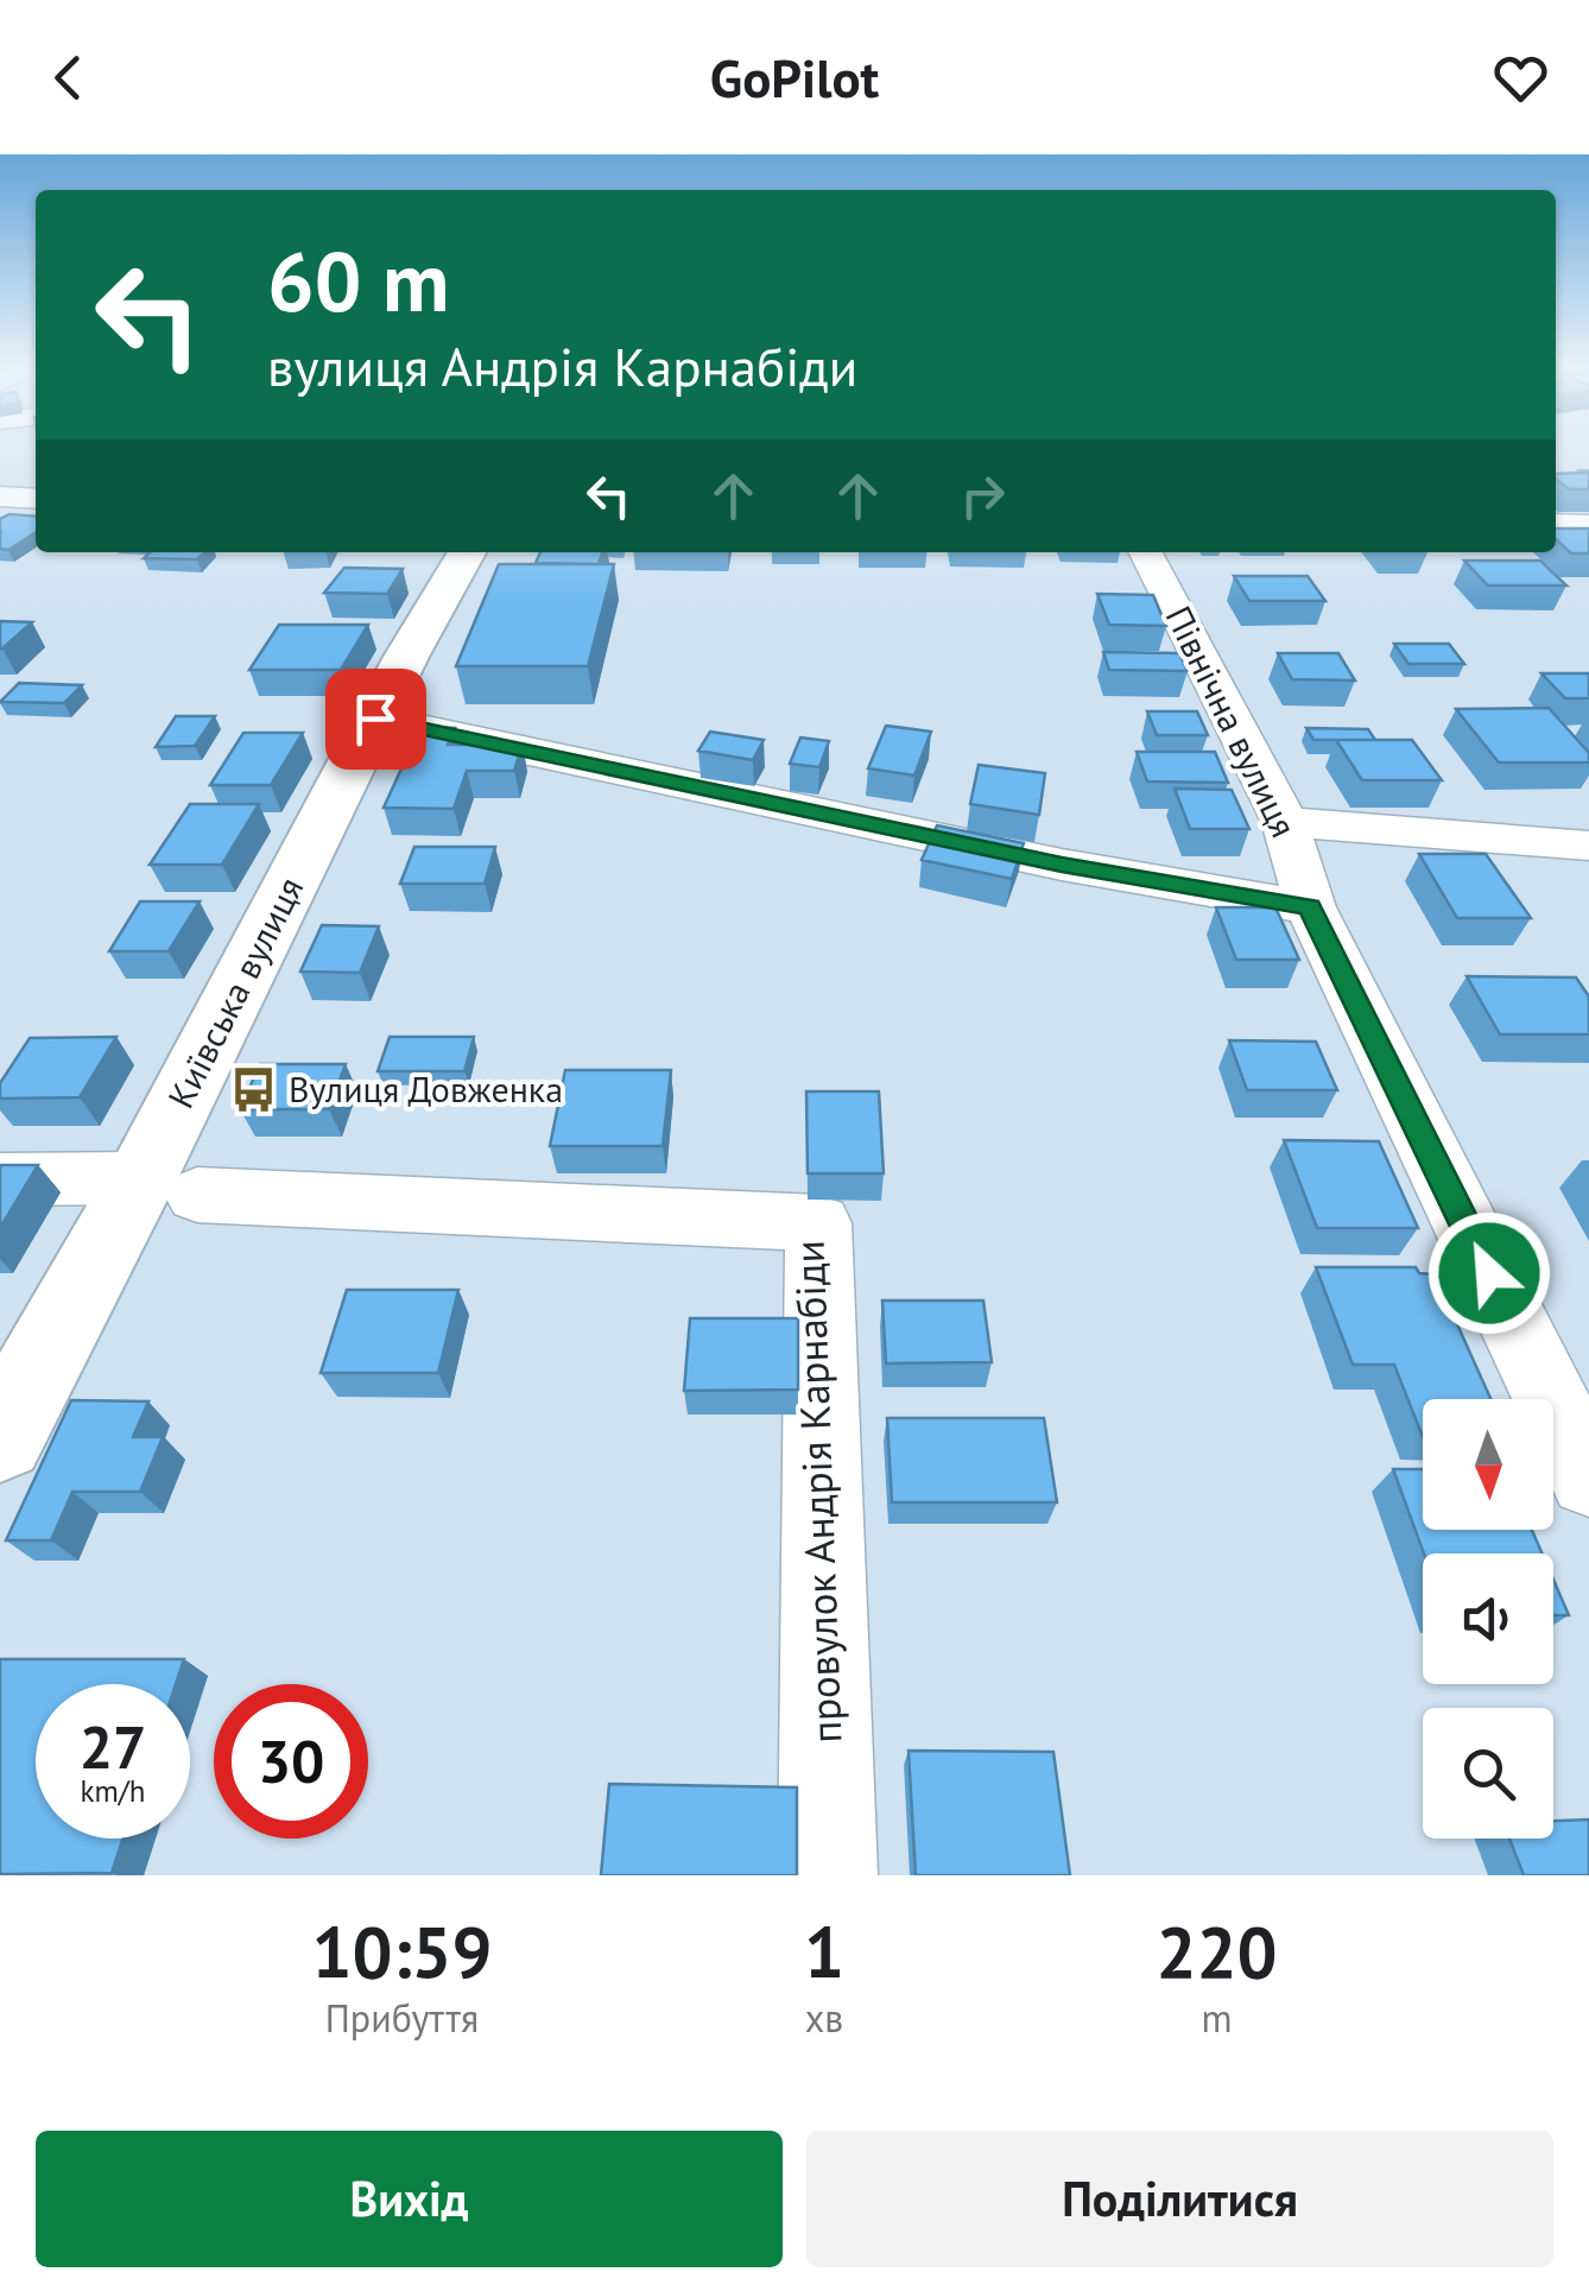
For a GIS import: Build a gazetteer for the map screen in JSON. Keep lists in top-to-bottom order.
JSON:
{
  "streets": {
    "main road": ["Київська вулиця"],
    "street": ["Північна вулиця", "провулок Андрія Карнабіди"]
  },
  "crossings": [
    ["Київська вулиця", "провулок Андрія Карнабіди"]
  ],
  "places": {
    "bus stop": ["Вулиця Довженка"]
  },
  "north": "bottom",
  "page": {
    "header": "GoPilot",
    "turn": ["60 m", "вулиця Андрія Карнабіди"],
    "speed": "27 km/h",
    "limit": "30",
    "eta": [
      "10:59",
      "Прибуття",
      "1",
      "хв",
      "220",
      "m"
    ],
    "buttons": ["Вихід", "Поділитися"]
  }
}
